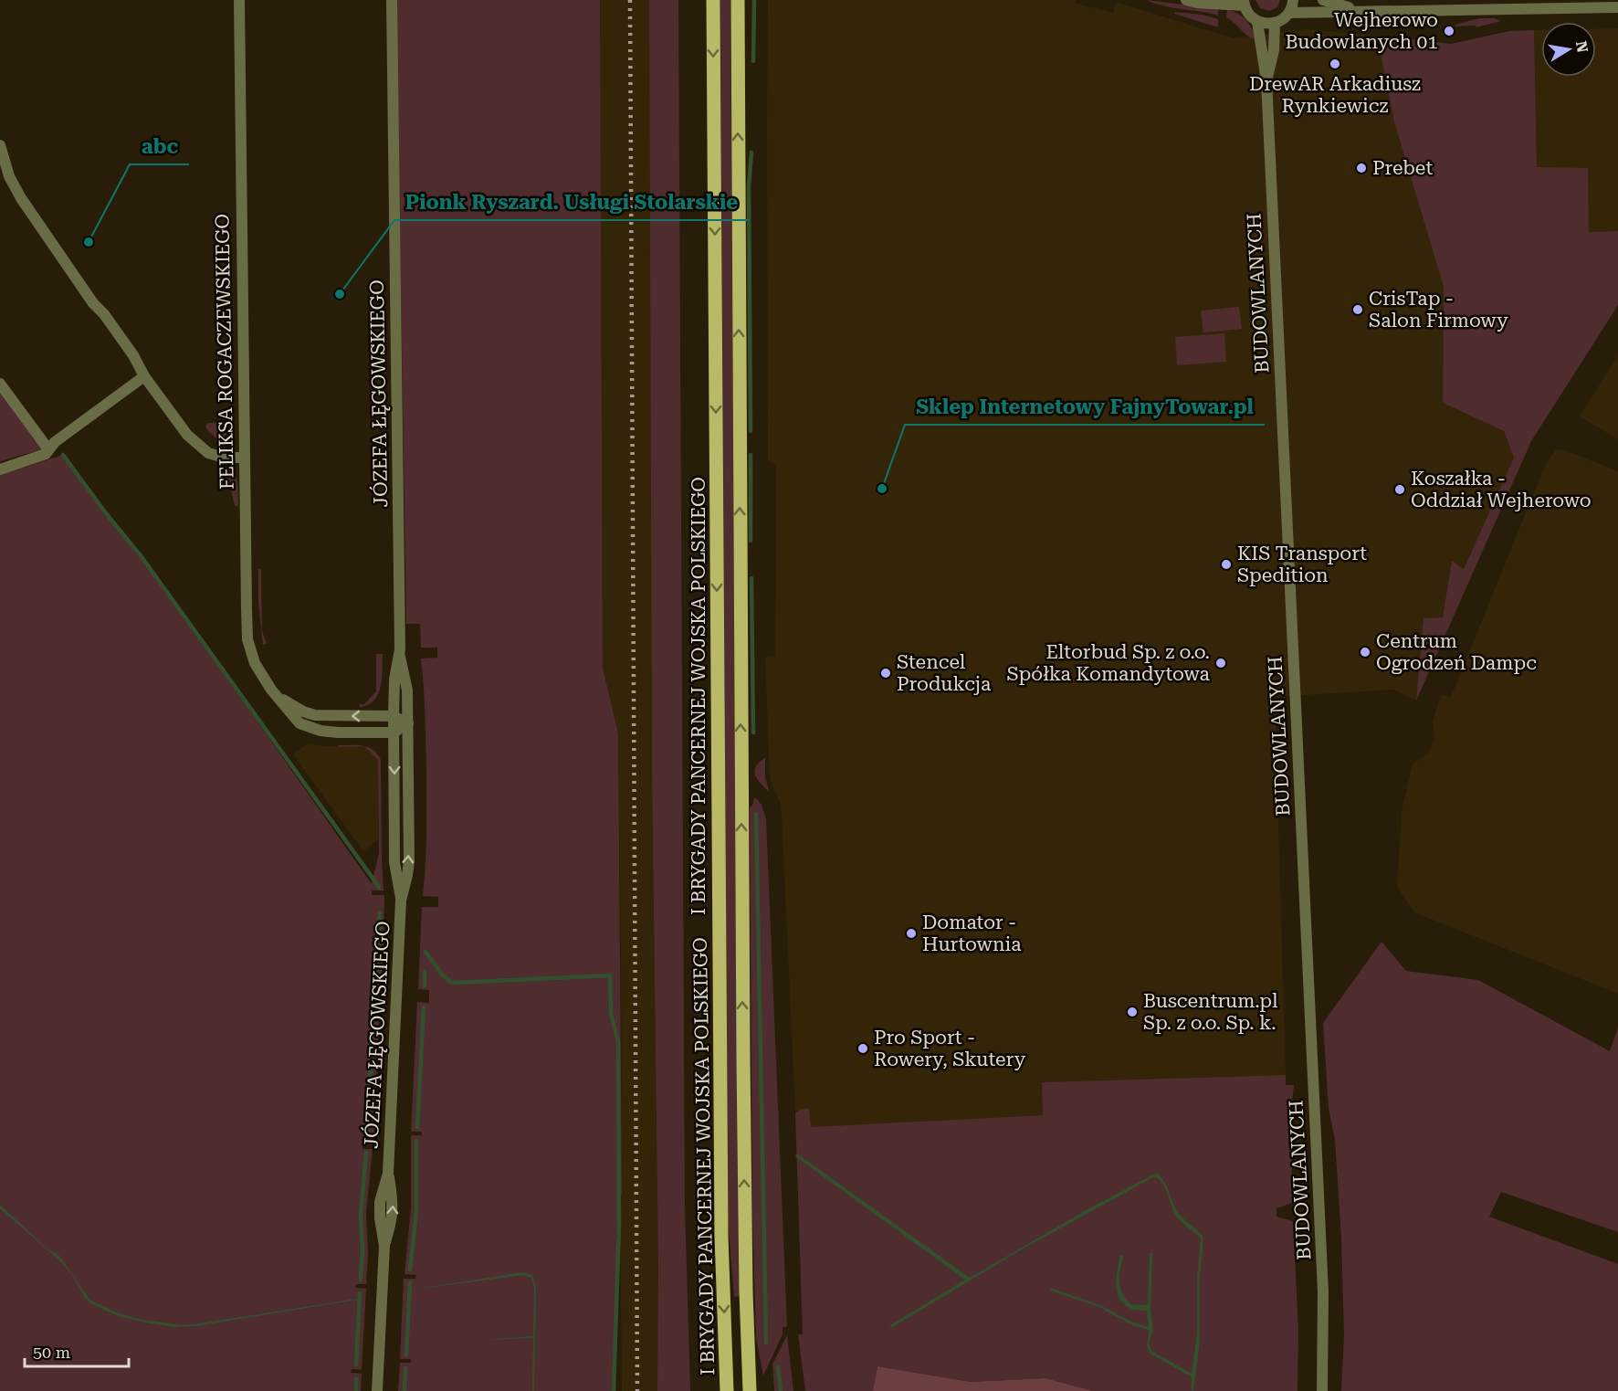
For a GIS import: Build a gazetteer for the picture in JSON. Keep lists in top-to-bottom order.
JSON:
{
  "streets": {
    "main road": ["I BRYGADY PANCERNEJ WOJSKA POLSKIEGO"],
    "street": ["BUDOWLANYCH", "FELIKSA ROGACZEWSKIEGO", "JÓZEFA ŁĘGOWSKIEGO"]
  },
  "crossings": [
    ["FELIKSA ROGACZEWSKIEGO", "JÓZEFA ŁĘGOWSKIEGO"]
  ],
  "places": [
    "Wejherowo Budowlanych 01",
    "DrewAR Arkadiusz Rynkiewicz",
    "Prebet",
    "abc",
    "Pionk Ryszard. Usługi Stolarskie",
    "CrisTap - Salon Firmowy",
    "Sklep Internetowy FajnyTowar.pl",
    "Koszałka - Oddział Wejherowo",
    "KIS Transport Spedition",
    "Centrum Ogrodzeń Dampc",
    "Eltorbud Sp. z o.o. Spółka Komandytowa",
    "Stencel Produkcja",
    "Domator - Hurtownia",
    "Buscentrum.pl Sp. z o.o. Sp. k.",
    "Pro Sport - Rowery, Skutery"
  ],
  "scale_bar": "50 m",
  "north": "right"
}
